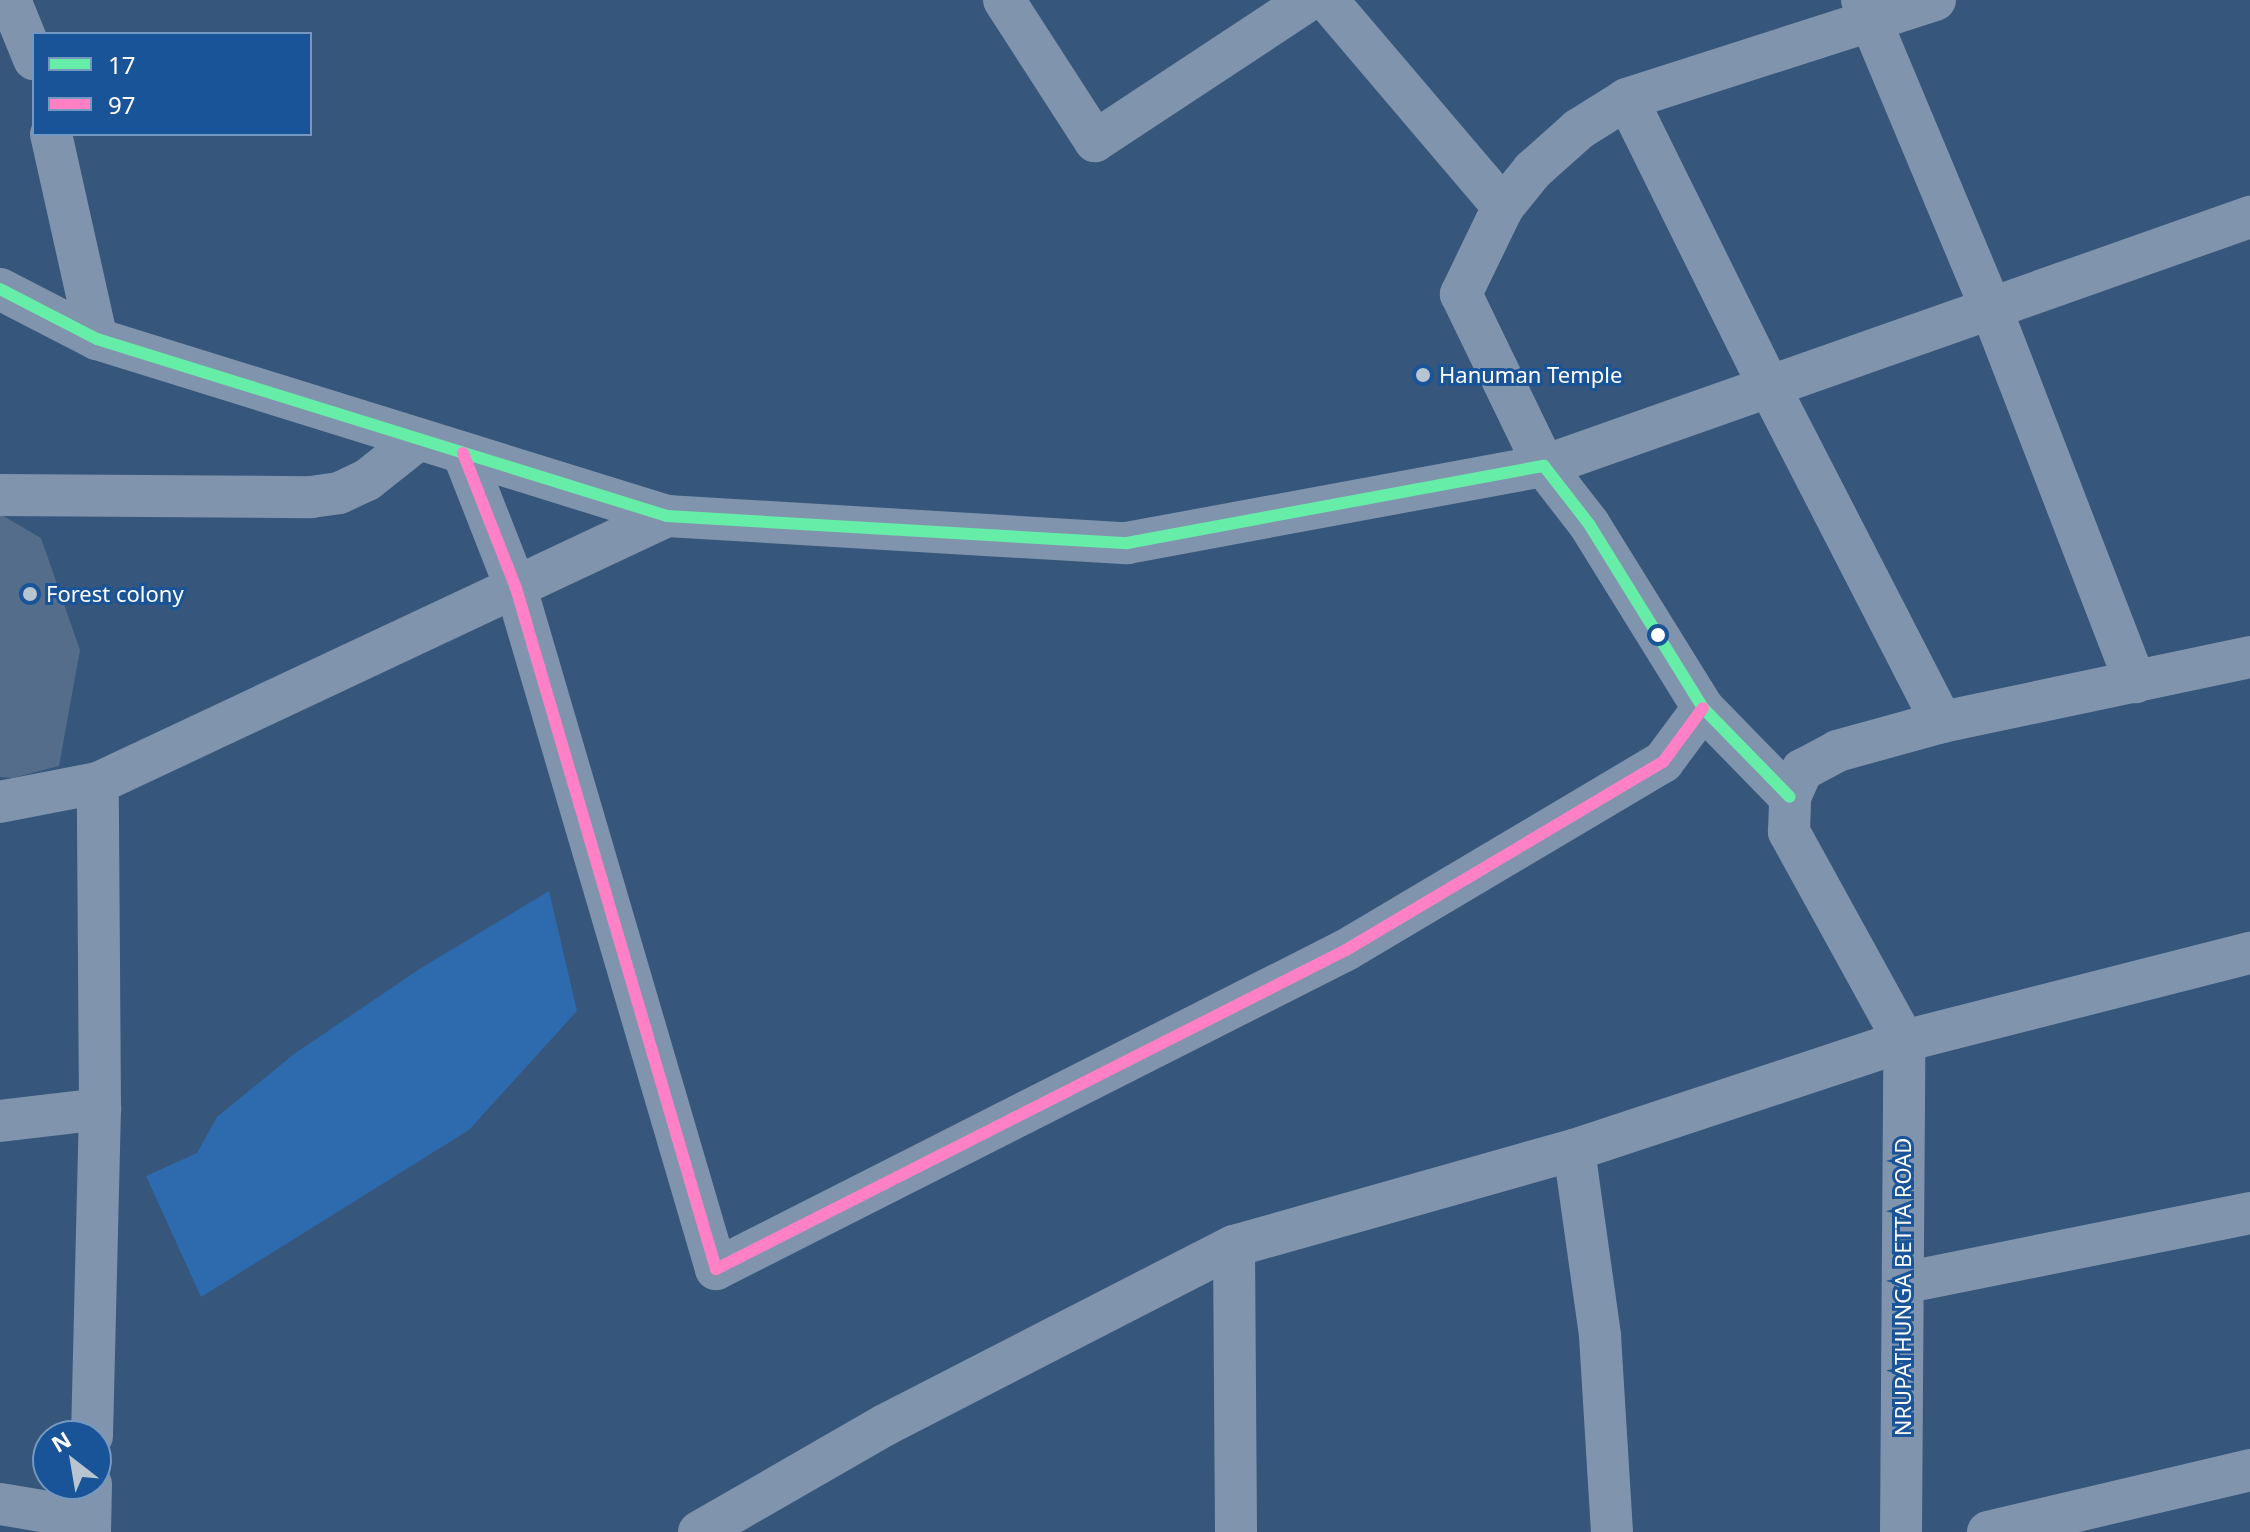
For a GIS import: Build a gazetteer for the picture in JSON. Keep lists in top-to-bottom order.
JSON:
{
  "streets": {
    "street": ["NRUPATHUNGA BETTA ROAD"]
  },
  "places": ["Hanuman Temple", "Forest colony"],
  "lines": ["transit line 17", "transit line 97"],
  "legend": ["17", "97"],
  "north": "top left"
}
